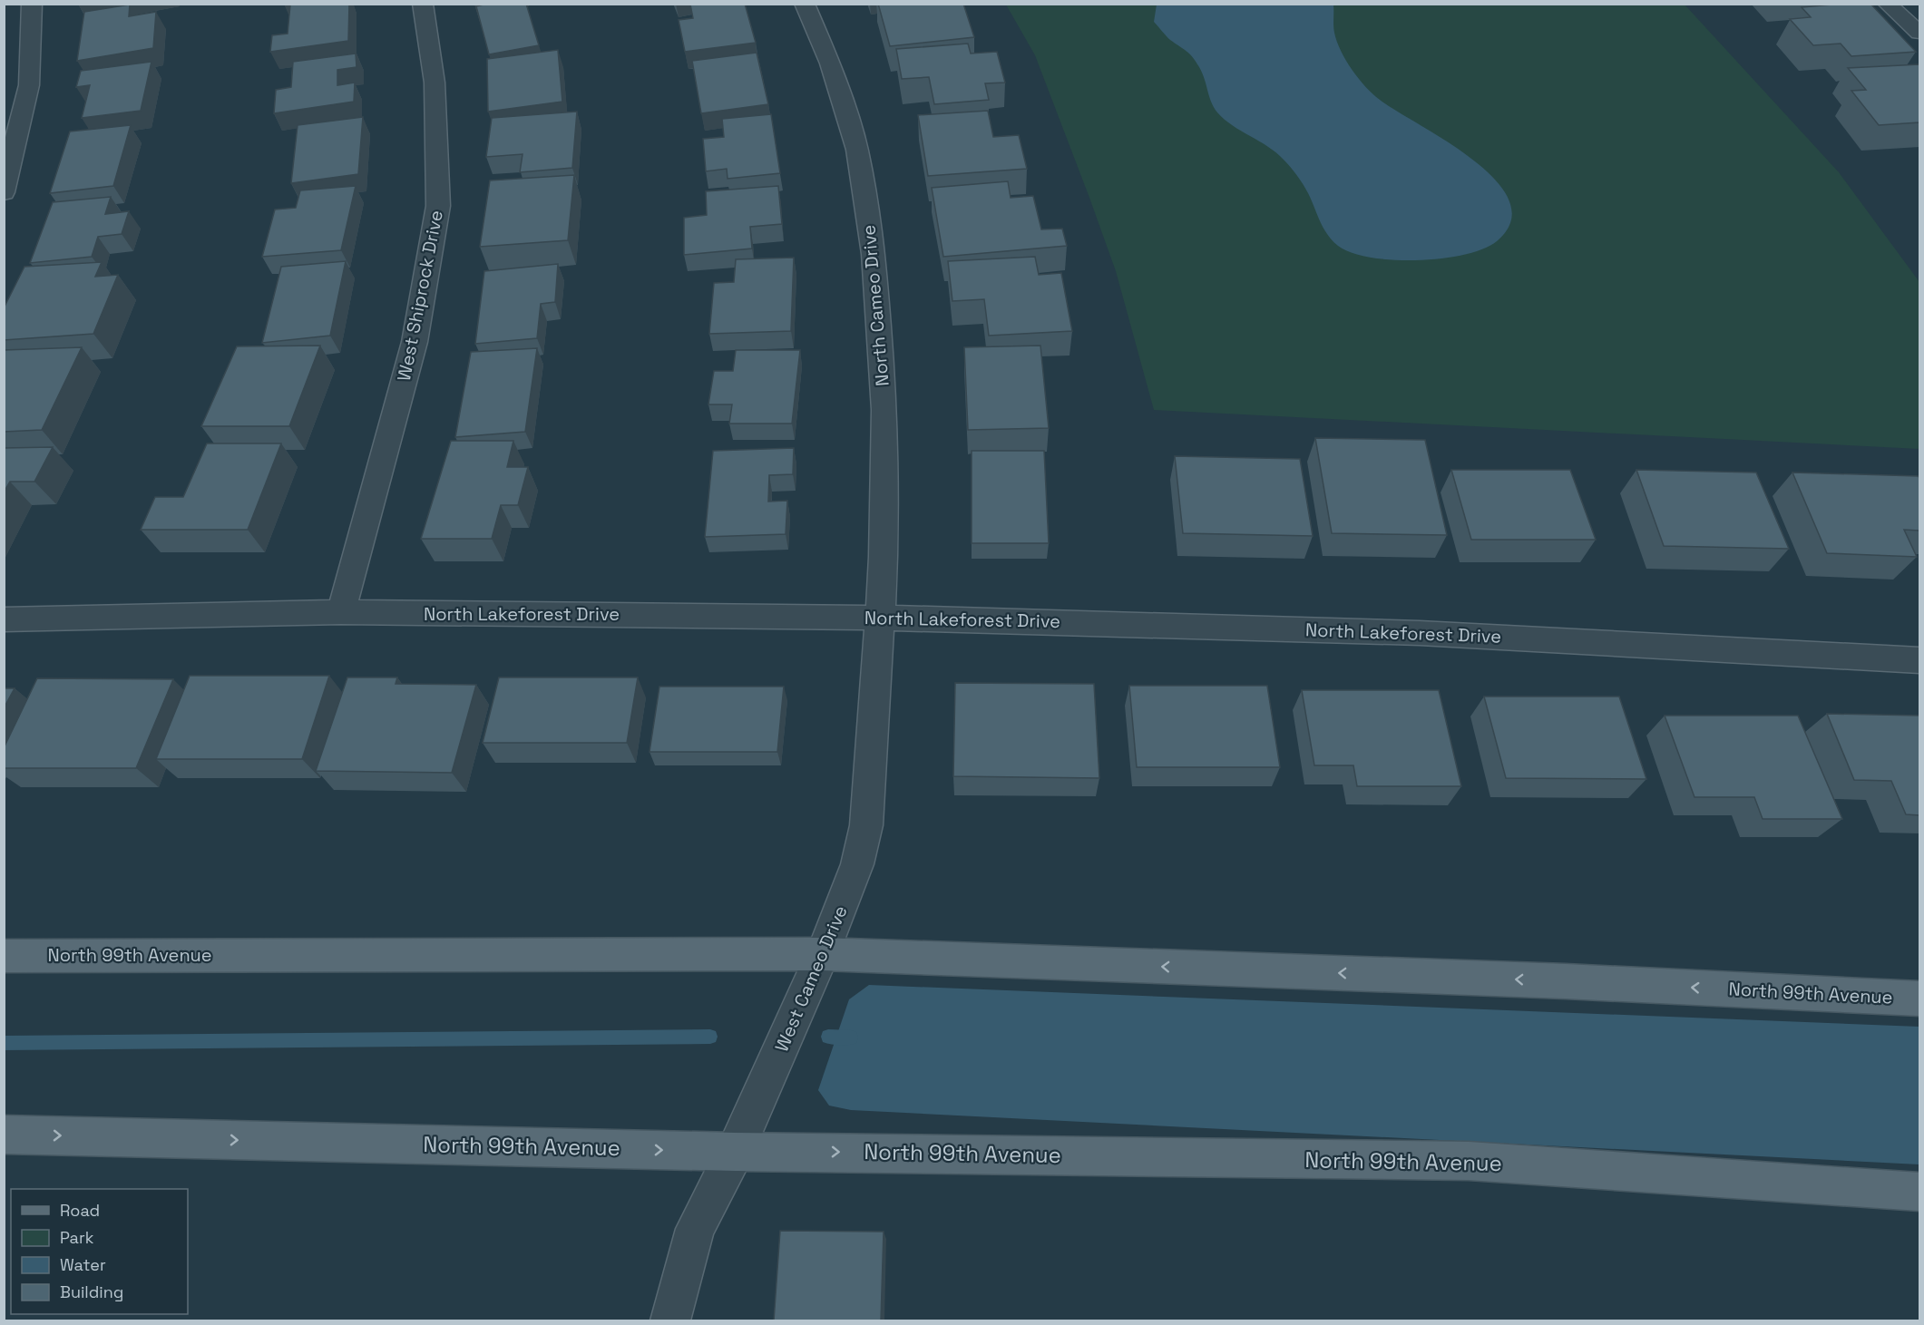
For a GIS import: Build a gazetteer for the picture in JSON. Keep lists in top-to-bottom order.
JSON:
{
  "streets": {
    "main road": ["North 99th Avenue"],
    "street": [
      "West Shiprock Drive",
      "North Cameo Drive",
      "North Lakeforest Drive",
      "West Cameo Drive"
    ]
  },
  "crossings": [
    ["West Shiprock Drive", "North Lakeforest Drive"],
    ["North Cameo Drive", "North Lakeforest Drive"],
    ["North Cameo Drive", "West Cameo Drive"],
    ["North Lakeforest Drive", "West Cameo Drive"],
    ["North 99th Avenue", "West Cameo Drive"]
  ],
  "legend": [
    "Road",
    "Park",
    "Water",
    "Building"
  ]
}
